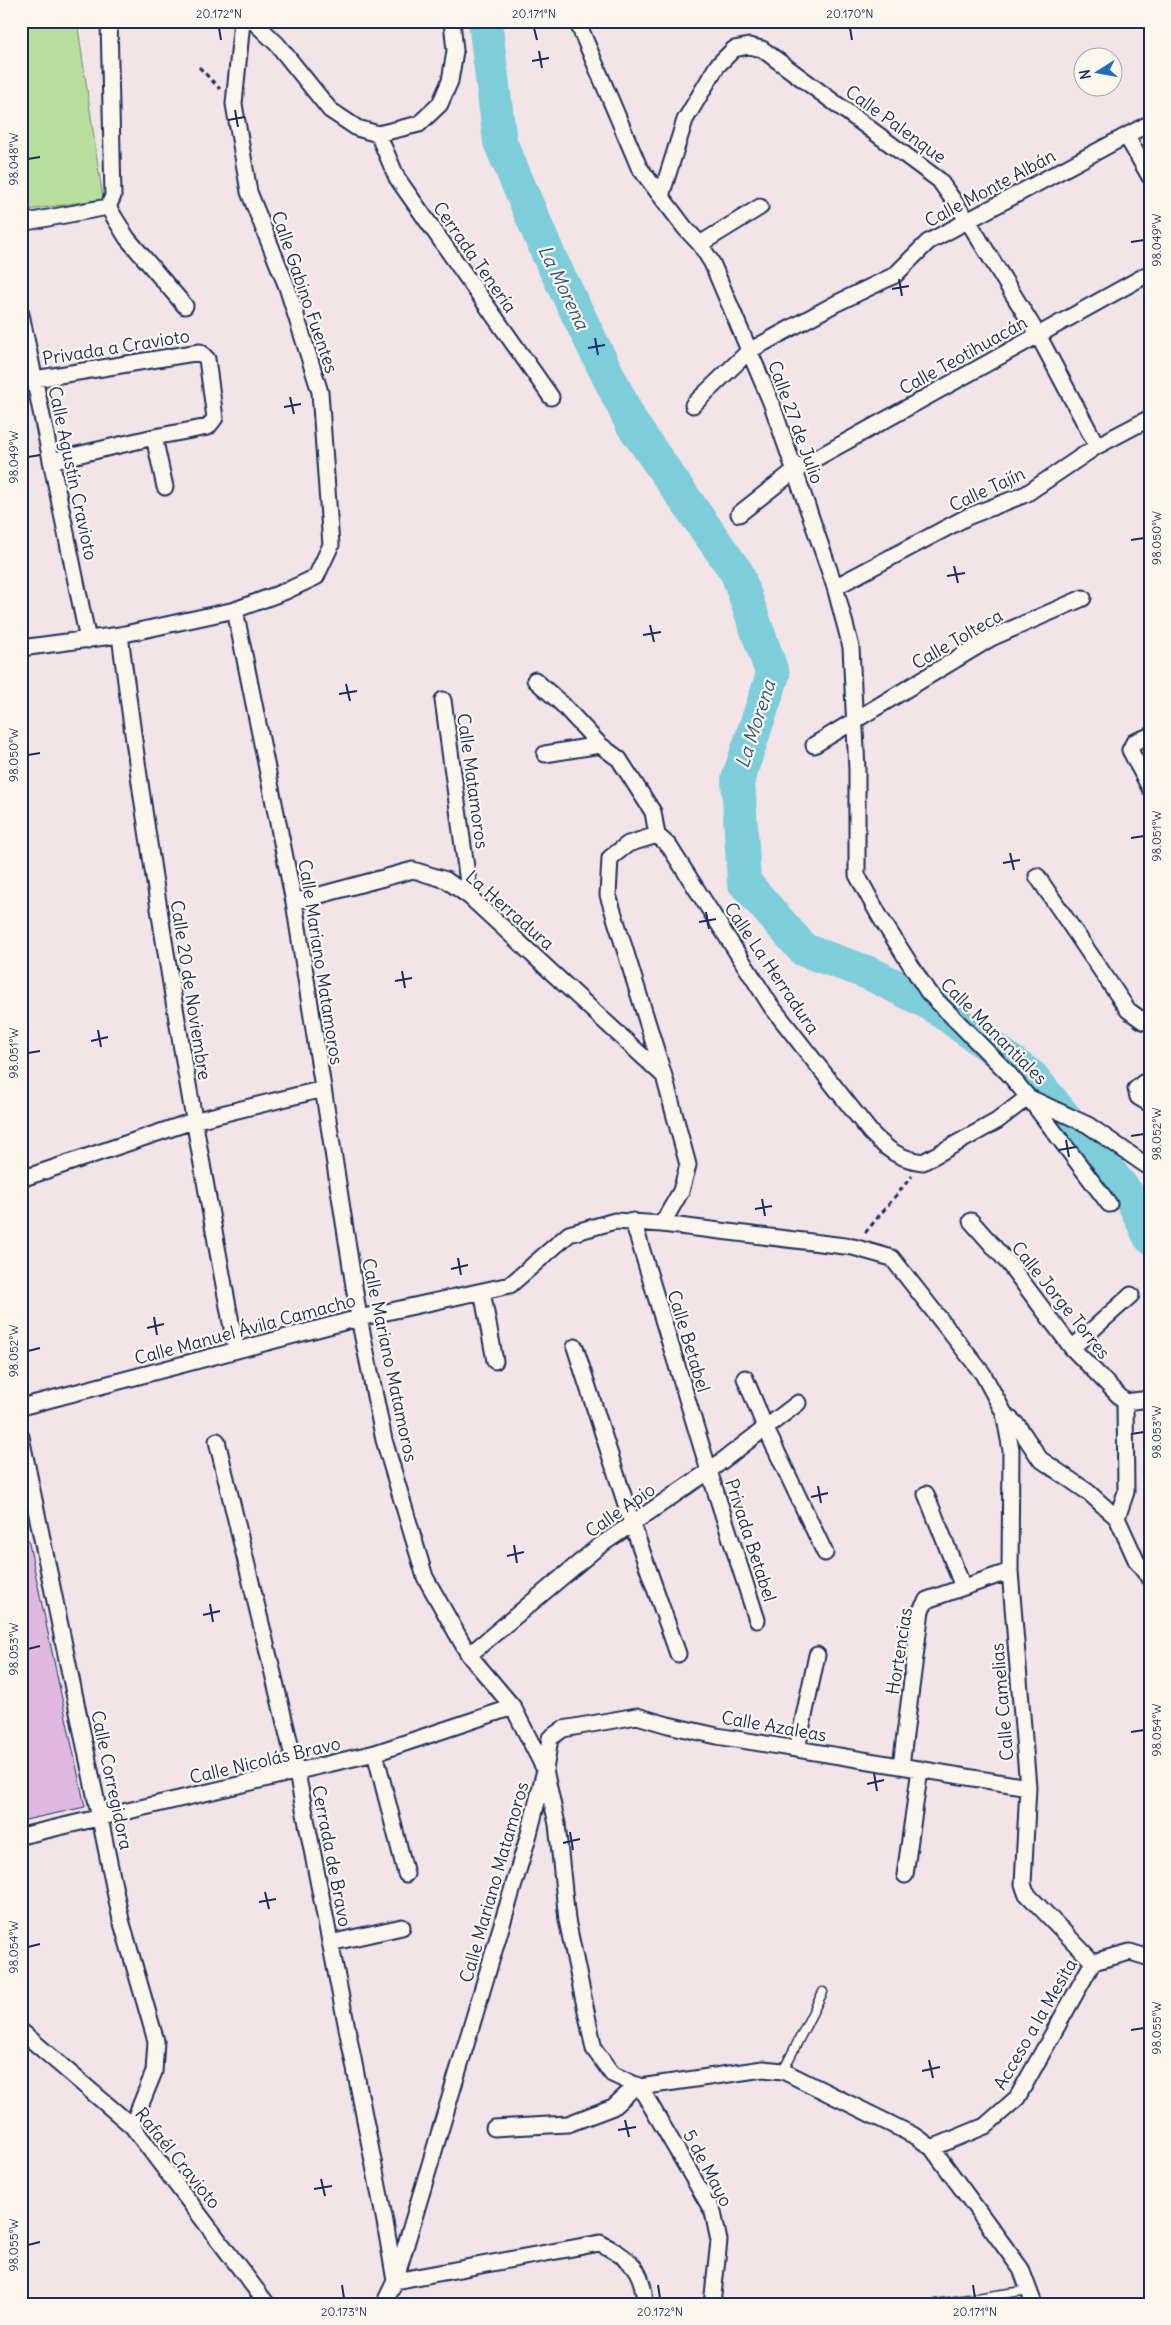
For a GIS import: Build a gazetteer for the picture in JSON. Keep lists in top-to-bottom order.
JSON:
{
  "streets": {
    "street": [
      "Calle Palenque",
      "Calle Monte Albán",
      "Cerrada Tenería",
      "Calle Gabino Fuentes",
      "Privada a Cravioto",
      "Calle Teotihuacán",
      "Calle 27 de Julio",
      "Calle Agustín Cravioto",
      "Calle Tajín",
      "Calle Tolteca",
      "Calle Matamoros",
      "La Herradura",
      "Calle Mariano Matamoros",
      "Calle La Herradura",
      "Calle 20 de Noviembre",
      "Calle Manantiales",
      "Calle Jorge Torres",
      "Calle Manuel Ávila Camacho",
      "Calle Betabel",
      "Calle Apio",
      "Privada Betabel",
      "Hortencias",
      "Calle Camelias",
      "Calle Azaleas",
      "Calle Nicolás Bravo",
      "Calle Corregidora",
      "Cerrada de Bravo",
      "Acceso a la Mesita",
      "Rafaél Cravioto",
      "5 de Mayo"
    ]
  },
  "crossings": [
    ["Calle Palenque", "Calle Monte Albán"],
    ["Calle Palenque", "Calle Teotihuacán"],
    ["Calle Palenque", "Calle 27 de Julio"],
    ["Calle Palenque", "Calle Tajín"],
    ["Calle Monte Albán", "Calle 27 de Julio"],
    ["Calle Gabino Fuentes", "Calle Agustín Cravioto"],
    ["Calle Gabino Fuentes", "Calle Mariano Matamoros"],
    ["Calle Gabino Fuentes", "Calle 20 de Noviembre"],
    ["Privada a Cravioto", "Calle Agustín Cravioto"],
    ["Calle Teotihuacán", "Calle 27 de Julio"],
    ["Calle 27 de Julio", "Calle Tajín"],
    ["Calle 27 de Julio", "Calle Tolteca"],
    ["Calle 27 de Julio", "Calle Manantiales"],
    ["Calle Matamoros", "La Herradura"],
    ["La Herradura", "Calle Mariano Matamoros"],
    ["Calle Mariano Matamoros", "Calle Manuel Ávila Camacho"],
    ["Calle Mariano Matamoros", "Calle Apio"],
    ["Calle Mariano Matamoros", "Calle Azaleas"],
    ["Calle Mariano Matamoros", "Calle Nicolás Bravo"],
    ["Calle Mariano Matamoros", "Cerrada de Bravo"],
    ["Calle 20 de Noviembre", "Calle Manuel Ávila Camacho"],
    ["Calle Manuel Ávila Camacho", "Calle Betabel"],
    ["Calle Manuel Ávila Camacho", "Calle Camelias"],
    ["Calle Betabel", "Calle Apio"],
    ["Calle Betabel", "Privada Betabel"],
    ["Calle Apio", "Privada Betabel"],
    ["Hortencias", "Calle Camelias"],
    ["Hortencias", "Calle Azaleas"],
    ["Calle Camelias", "Calle Azaleas"],
    ["Calle Camelias", "Acceso a la Mesita"],
    ["Calle Nicolás Bravo", "Calle Corregidora"],
    ["Calle Nicolás Bravo", "Cerrada de Bravo"],
    ["Calle Corregidora", "Rafaél Cravioto"]
  ],
  "water": ["La Morena"],
  "north": "left",
  "coordinates": [
    "20.172°N",
    "20.171°N",
    "20.170°N",
    "98.048°W",
    "98.049°W",
    "98.050°W",
    "98.051°W",
    "98.052°W",
    "98.053°W",
    "98.054°W",
    "98.055°W",
    "20.173°N"
  ]
}
